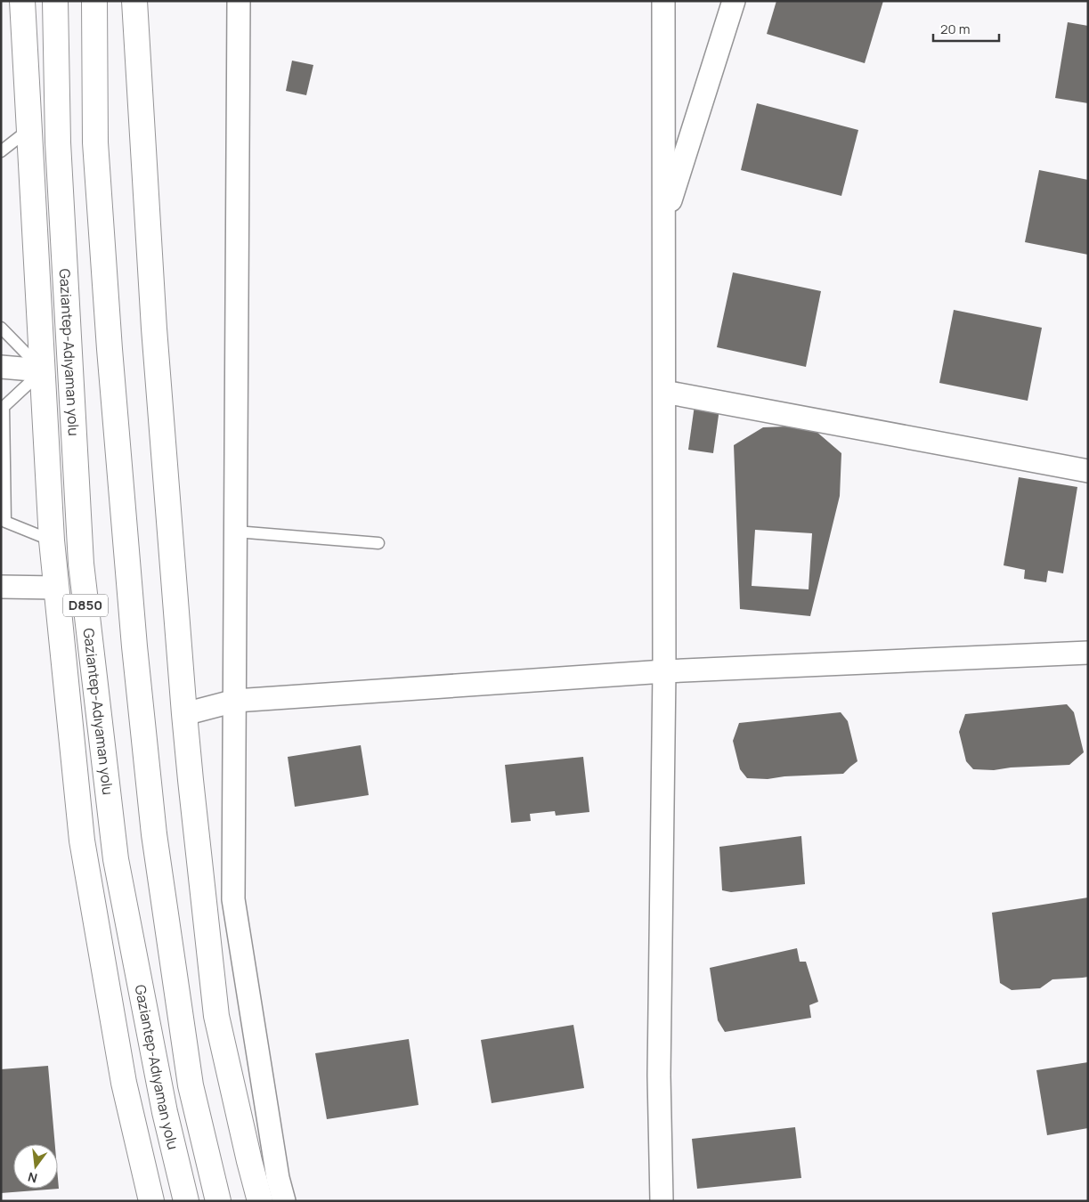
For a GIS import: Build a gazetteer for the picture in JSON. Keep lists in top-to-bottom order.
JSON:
{
  "streets": {
    "highway": ["Gaziantep-Adıyaman yolu", "D850"]
  },
  "scale_bar": "20 m",
  "north": "bottom"
}
